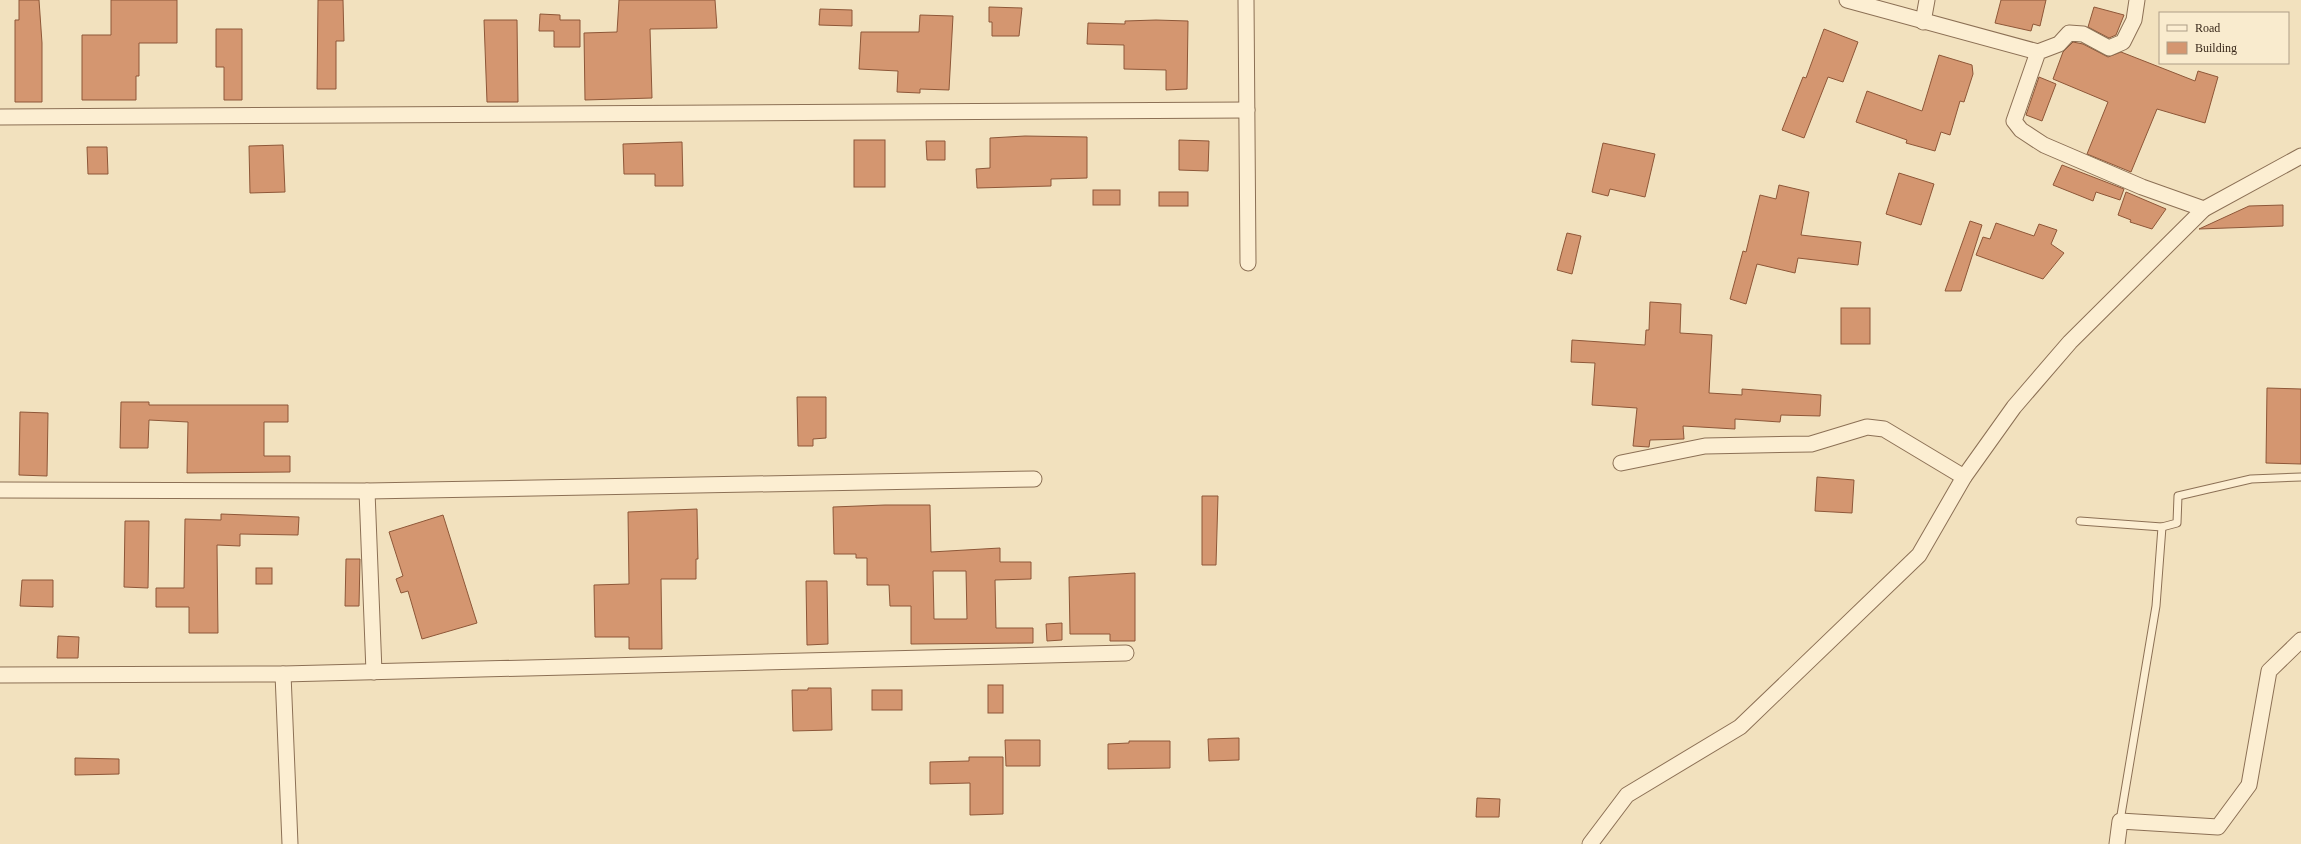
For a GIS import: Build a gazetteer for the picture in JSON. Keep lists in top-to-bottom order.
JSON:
{
  "legend": ["Road", "Building"]
}
